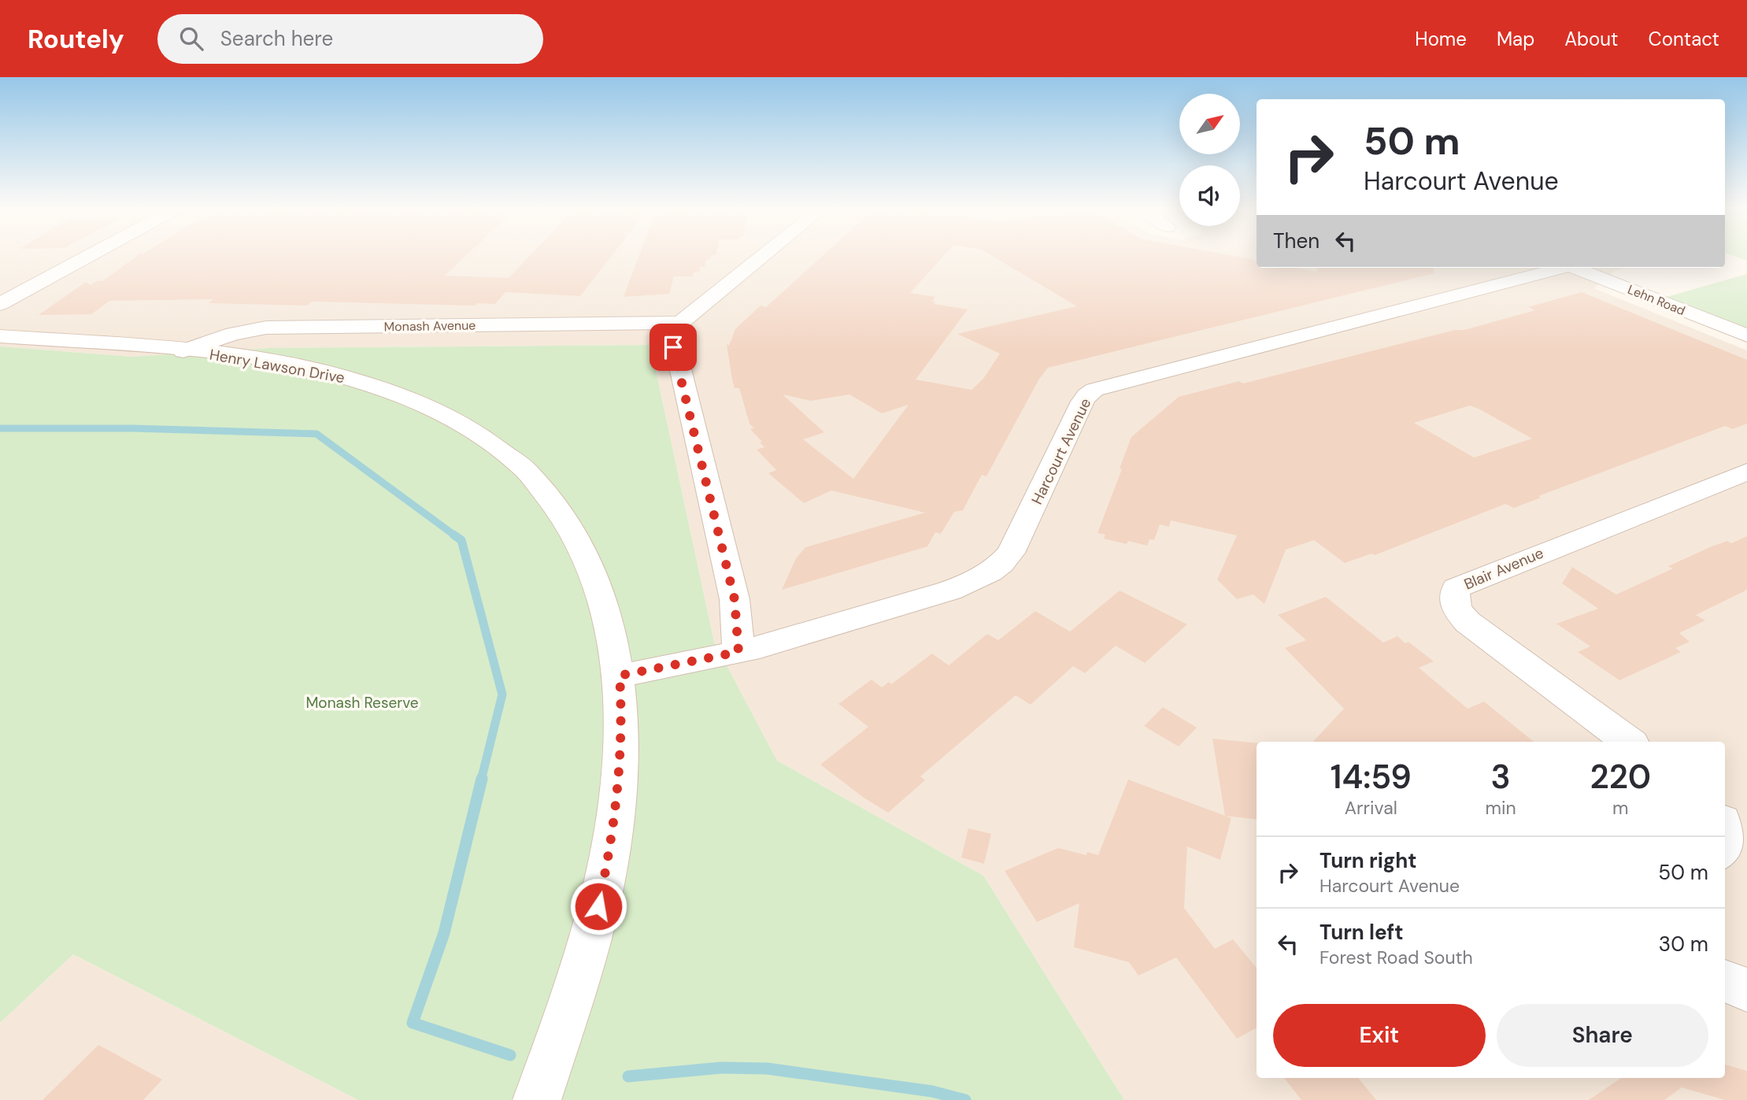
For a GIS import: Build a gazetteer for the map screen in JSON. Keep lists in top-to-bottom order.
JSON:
{
  "streets": {
    "street": [
      "Lehn Road",
      "Monash Avenue",
      "Henry Lawson Drive",
      "Harcourt Avenue",
      "Blair Avenue"
    ]
  },
  "crossings": [
    ["Monash Avenue", "Henry Lawson Drive"],
    ["Henry Lawson Drive", "Harcourt Avenue"]
  ],
  "parks": ["Monash Reserve"],
  "north": "top right",
  "page": {
    "header": "Routely",
    "search": "Search here",
    "nav": [
      "Home",
      "Map",
      "About",
      "Contact"
    ],
    "turn": ["50 m", "Harcourt Avenue"],
    "then": "Then",
    "eta": [
      "14:59",
      "Arrival",
      "3",
      "min",
      "220",
      "m"
    ],
    "list": [
      {
        "name": "Turn right",
        "note": "Harcourt Avenue",
        "value": "50 m"
      },
      {
        "name": "Turn left",
        "note": "Forest Road South",
        "value": "30 m"
      }
    ],
    "buttons": ["Exit", "Share"]
  }
}
